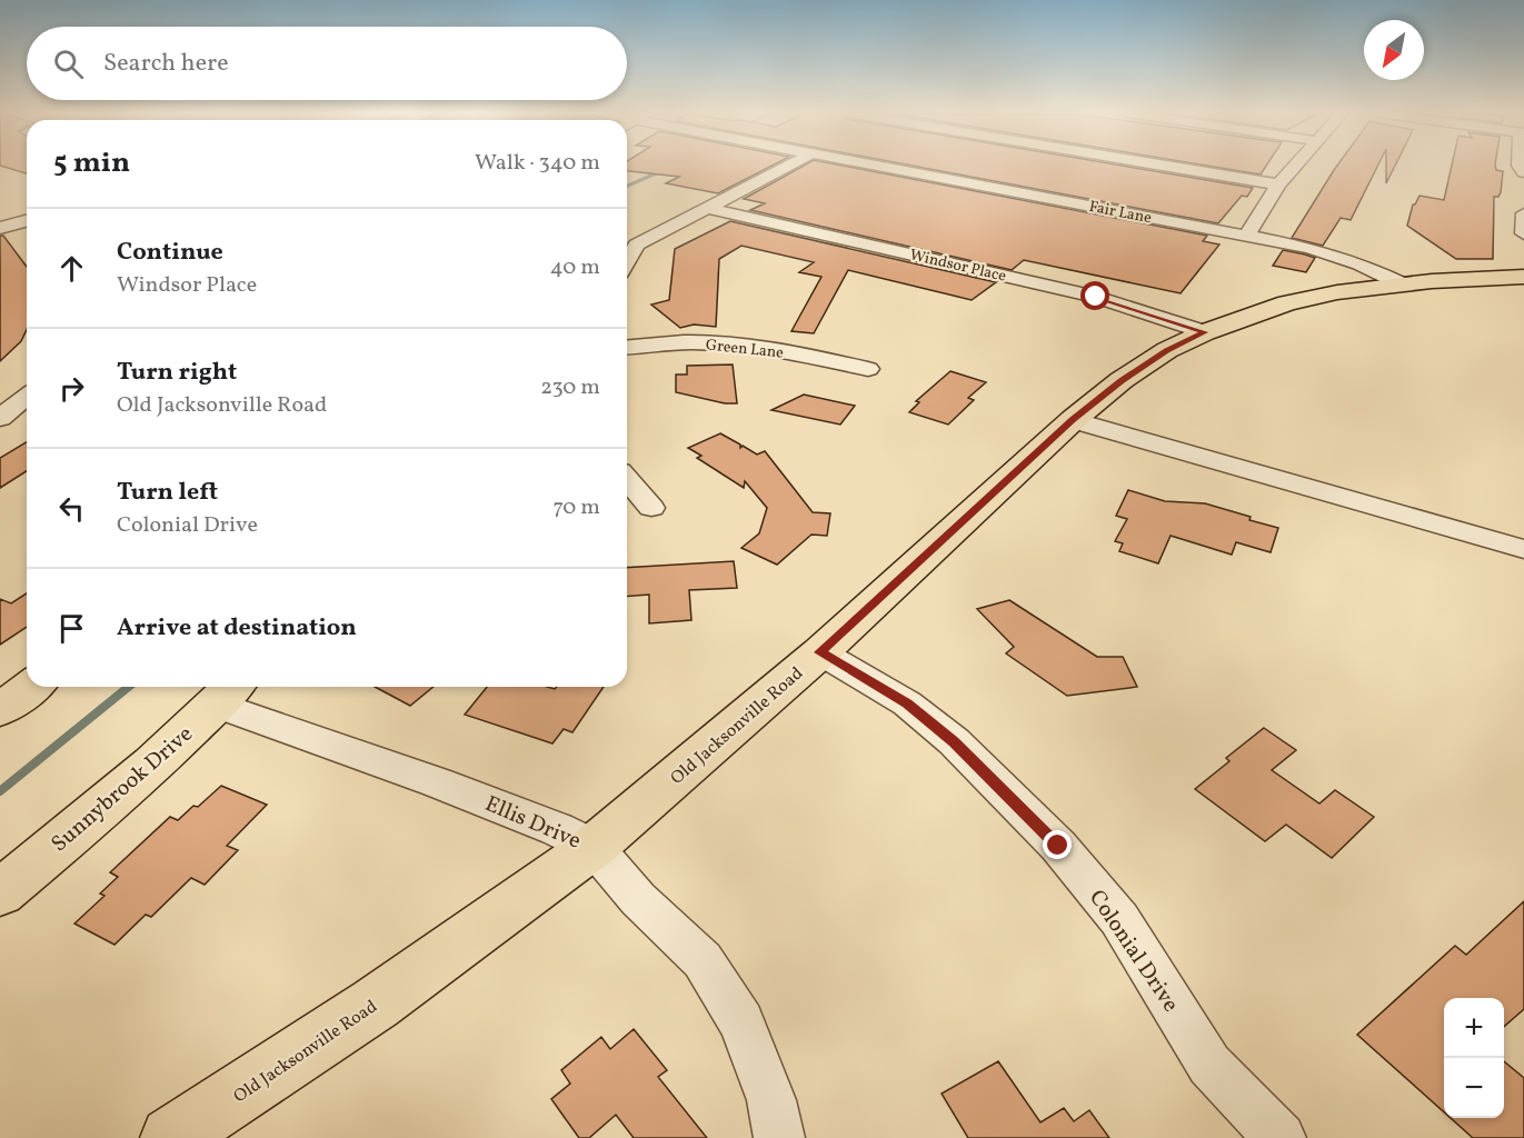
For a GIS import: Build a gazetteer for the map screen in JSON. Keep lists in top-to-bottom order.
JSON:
{
  "streets": {
    "main road": ["Old Jacksonville Road", "Sunnybrook Drive"],
    "street": [
      "Fair Lane",
      "Windsor Place",
      "Green Lane",
      "Ellis Drive",
      "Colonial Drive"
    ]
  },
  "crossings": [
    ["Fair Lane", "Old Jacksonville Road"],
    ["Windsor Place", "Old Jacksonville Road"],
    ["Old Jacksonville Road", "Ellis Drive"],
    ["Old Jacksonville Road", "Colonial Drive"],
    ["Sunnybrook Drive", "Ellis Drive"]
  ],
  "north": "bottom left",
  "page": {
    "search": "Search here",
    "heading": ["5 min", "Walk · 340 m"],
    "list": [
      ["Continue", "Windsor Place", "40 m"],
      ["Turn right", "Old Jacksonville Road", "230 m"],
      ["Turn left", "Colonial Drive", "70 m"],
      "Arrive at destination"
    ],
    "map_buttons": ["+", "−"]
  }
}
